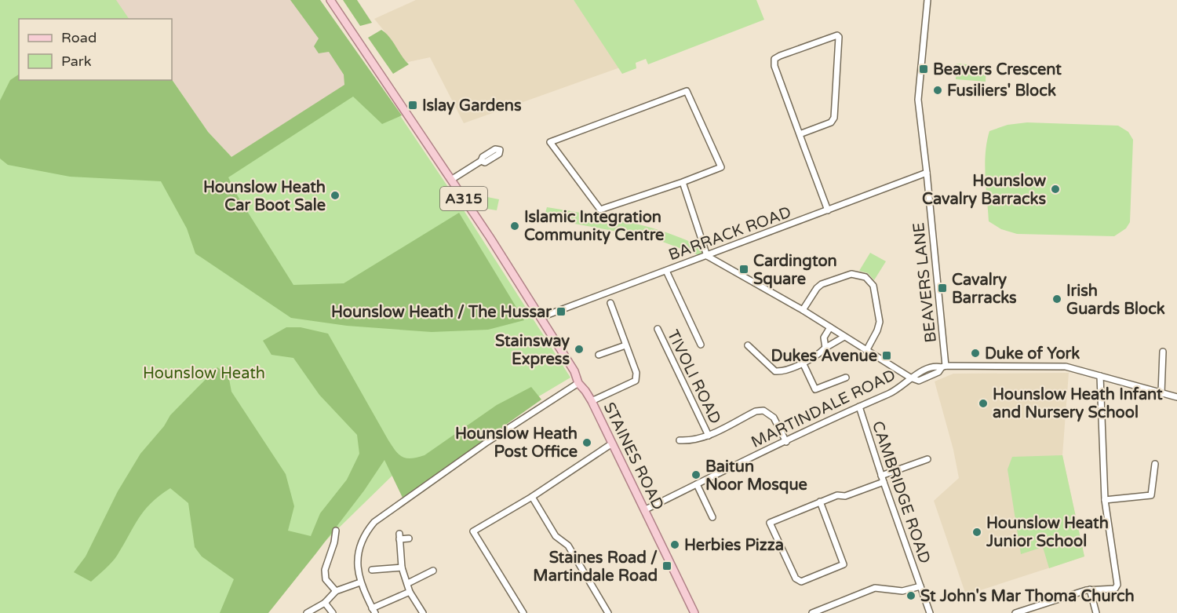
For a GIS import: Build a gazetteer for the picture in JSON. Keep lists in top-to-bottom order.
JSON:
{
  "streets": {
    "main road": ["A315", "STAINES ROAD"],
    "street": [
      "BARRACK ROAD",
      "BEAVERS LANE",
      "TIVOLI ROAD",
      "MARTINDALE ROAD",
      "CAMBRIDGE ROAD"
    ]
  },
  "crossings": [
    ["A315", "BARRACK ROAD"],
    ["A315", "STAINES ROAD"],
    ["BARRACK ROAD", "BEAVERS LANE"],
    ["BARRACK ROAD", "STAINES ROAD"],
    ["BEAVERS LANE", "MARTINDALE ROAD"],
    ["TIVOLI ROAD", "MARTINDALE ROAD"],
    ["MARTINDALE ROAD", "STAINES ROAD"],
    ["MARTINDALE ROAD", "CAMBRIDGE ROAD"]
  ],
  "parks": ["Hounslow Heath"],
  "places": {
    "transit": [
      "Beavers Crescent",
      "Islay Gardens",
      "Cardington Square",
      "Cavalry Barracks",
      "Hounslow Heath / The Hussar",
      "Dukes Avenue",
      "Staines Road / Martindale Road"
    ],
    "other": [
      "Fusiliers' Block",
      "Hounslow Cavalry Barracks",
      "Hounslow Heath Car Boot Sale",
      "Islamic Integration Community Centre",
      "Irish Guards Block",
      "Stainsway Express",
      "Duke of York",
      "Hounslow Heath Infant and Nursery School",
      "Hounslow Heath Post Office",
      "Baitun Noor Mosque",
      "Hounslow Heath Junior School",
      "Herbies Pizza",
      "St John's Mar Thoma Church"
    ]
  },
  "legend": ["Road", "Park"]
}
